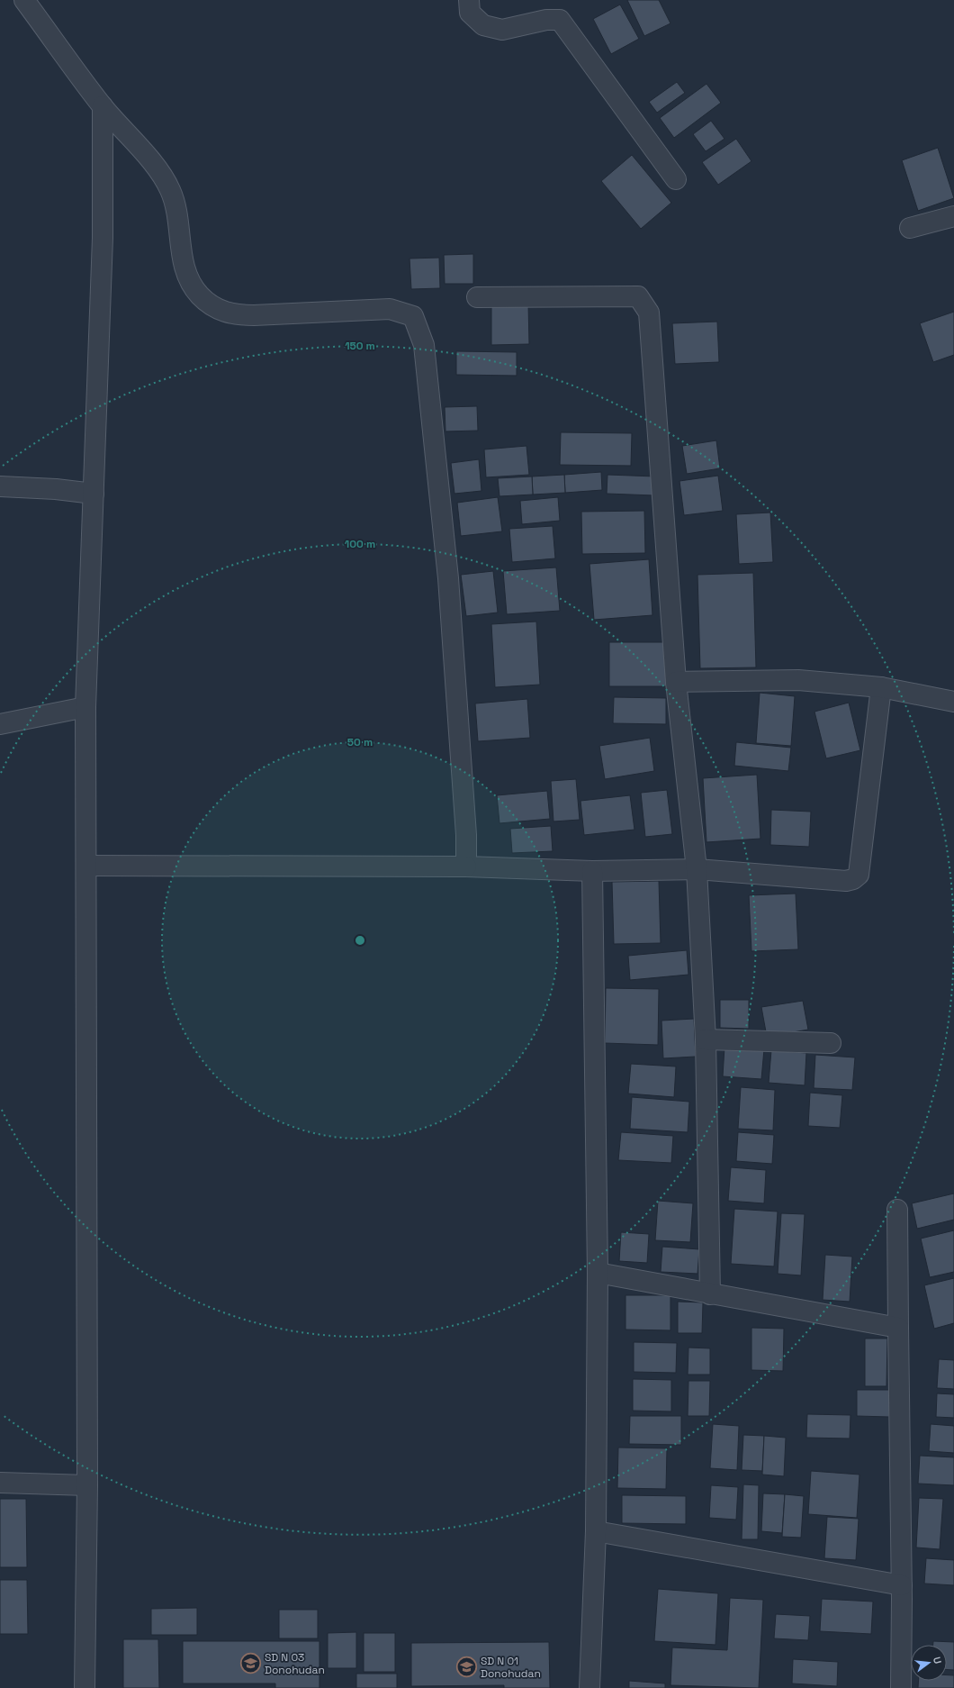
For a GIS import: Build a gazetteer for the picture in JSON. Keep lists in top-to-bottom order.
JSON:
{
  "places": {
    "school or university": ["SD N 03 Donohudan", "SD N 01 Donohudan"]
  },
  "north": "right",
  "rings": ["150 m", "100 m", "50 m"]
}
